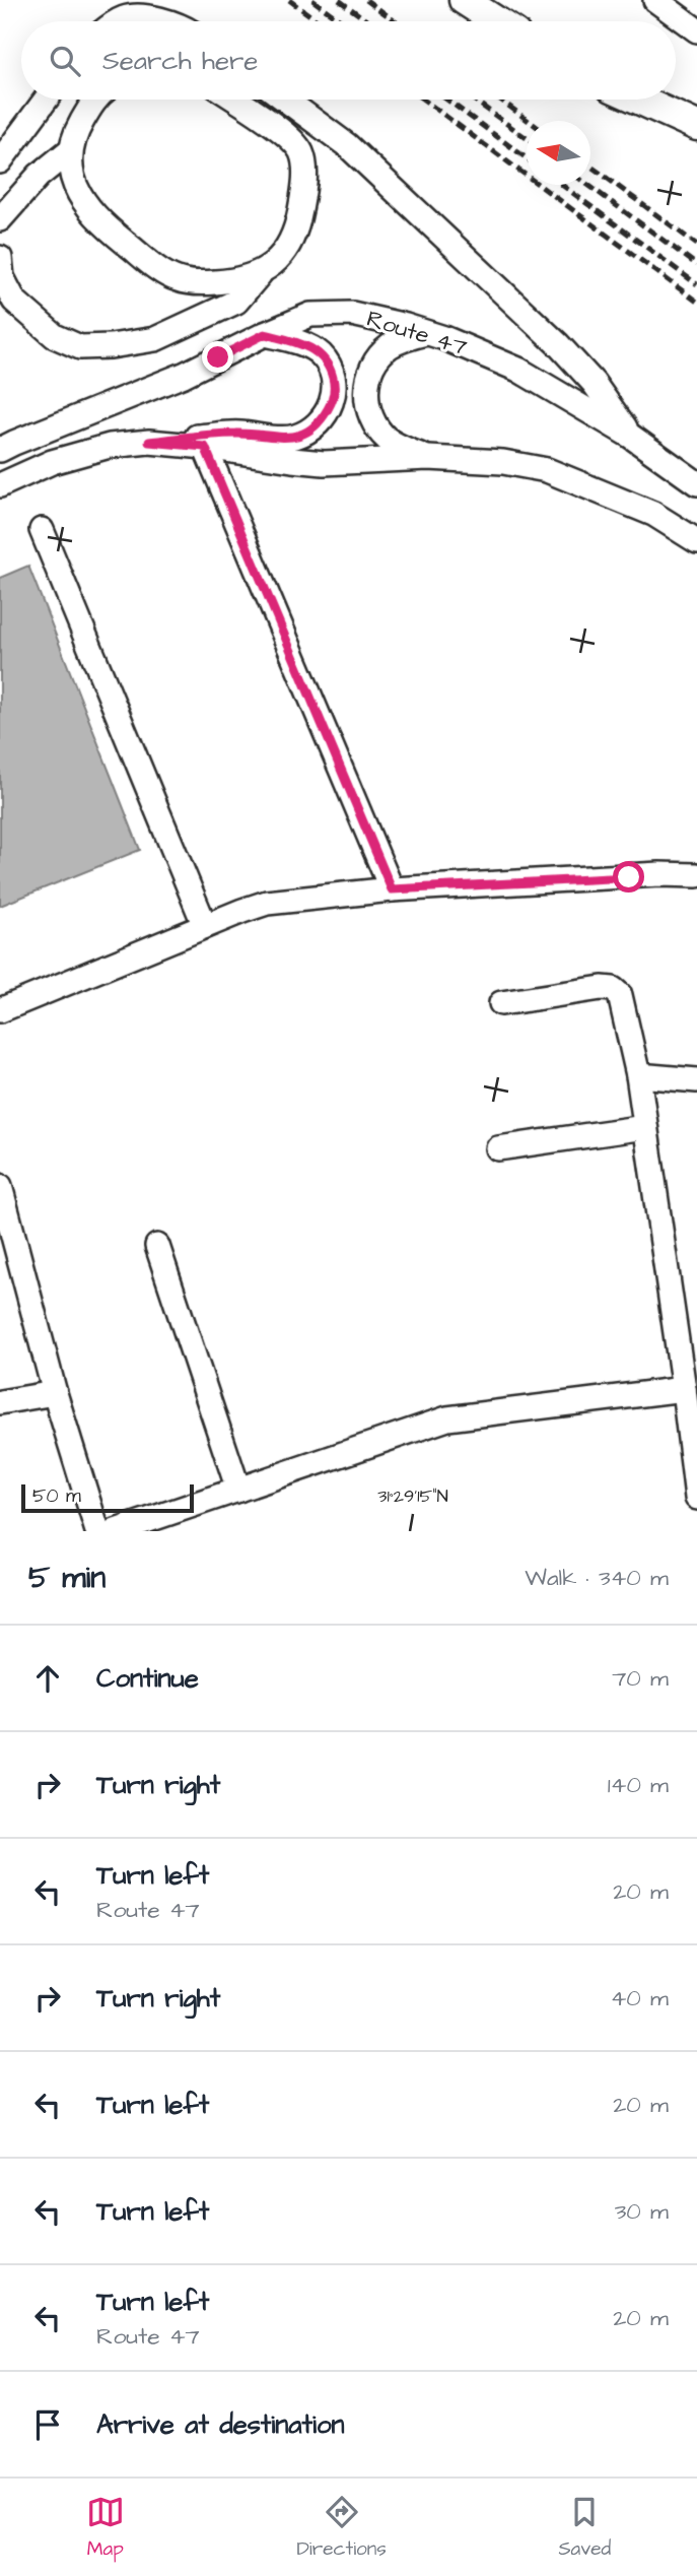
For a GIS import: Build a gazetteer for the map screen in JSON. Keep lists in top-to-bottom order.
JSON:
{
  "streets": {
    "street": ["Route 47"]
  },
  "scale_bar": "50 m",
  "north": "left",
  "page": {
    "search": "Search here",
    "scale": "50 m",
    "heading": ["5 min", "Walk · 340 m"],
    "list": [
      ["Continue", "70 m"],
      ["Turn right", "140 m"],
      ["Turn left", "Route 47", "20 m"],
      ["Turn right", "40 m"],
      ["Turn left", "20 m"],
      ["Turn left", "30 m"],
      ["Turn left", "Route 47", "20 m"],
      "Arrive at destination"
    ],
    "nav": ["Map", "Directions", "Saved"]
  },
  "coordinates": ["31°29'15\"N"]
}
